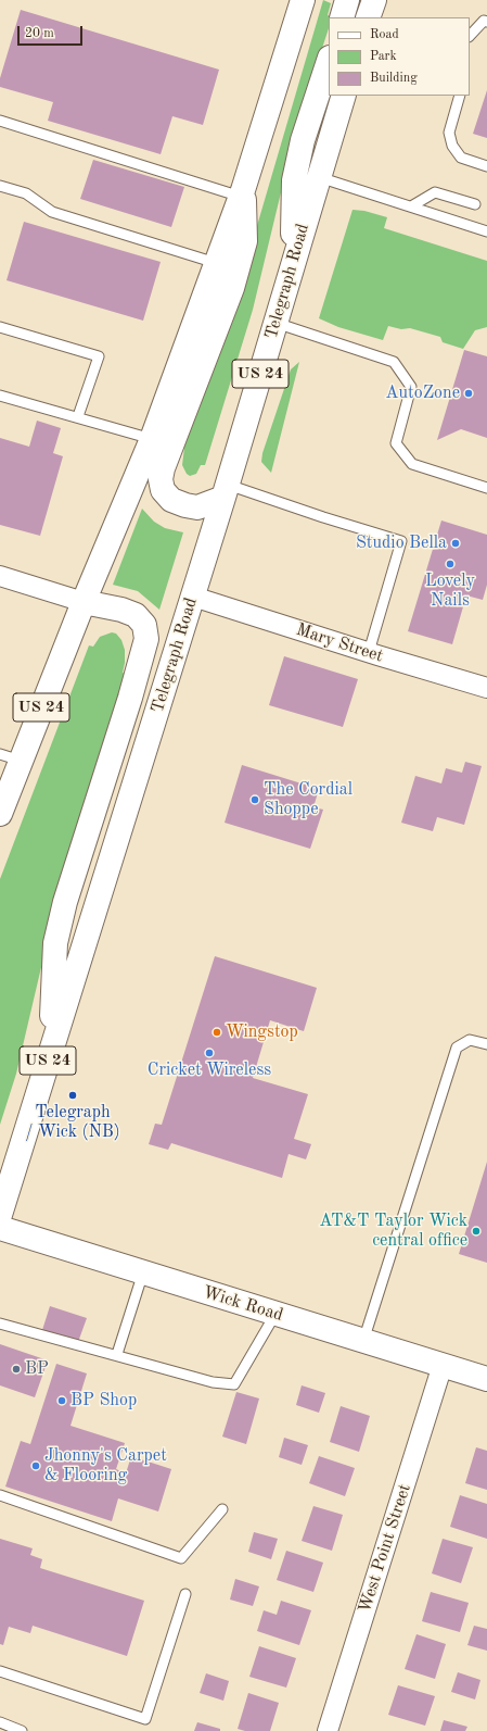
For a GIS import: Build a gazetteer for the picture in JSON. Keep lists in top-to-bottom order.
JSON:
{
  "streets": {
    "main road": ["Telegraph Road", "US 24", "Wick Road"],
    "street": ["Mary Street", "West Point Street"]
  },
  "crossings": [
    ["Telegraph Road", "Mary Street"],
    ["Wick Road", "West Point Street"]
  ],
  "places": [
    "AutoZone",
    "Studio Bella",
    "Lovely Nails",
    "The Cordial Shoppe",
    "Wingstop",
    "Cricket Wireless",
    "Telegraph / Wick (NB)",
    "AT&T Taylor Wick central office",
    "BP",
    "BP Shop",
    "Jhonny's Carpet & Flooring"
  ],
  "legend": ["Road", "Park", "Building"],
  "scale_bar": "20 m"
}
